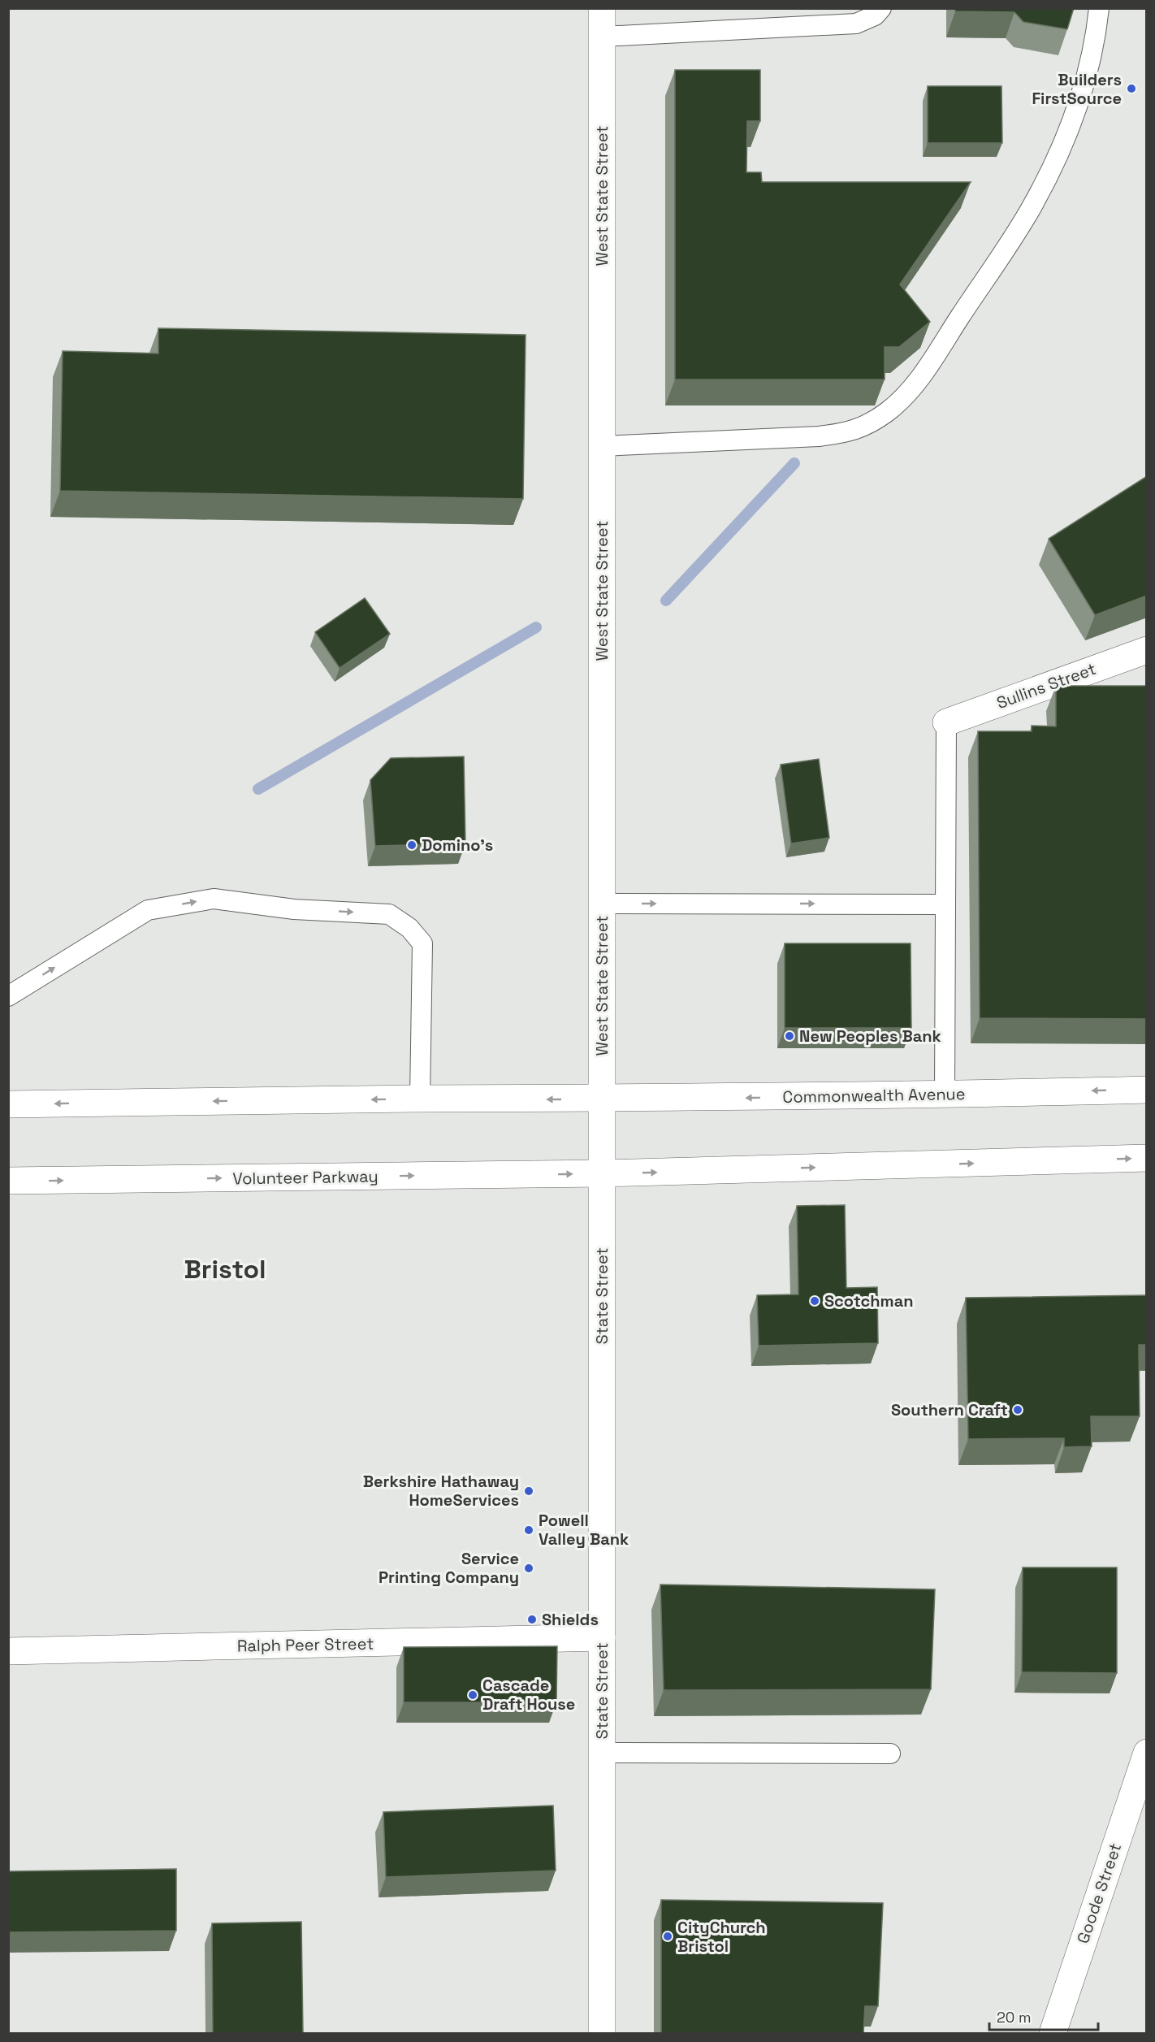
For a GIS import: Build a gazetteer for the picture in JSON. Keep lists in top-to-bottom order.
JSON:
{
  "streets": {
    "main road": [
      "West State Street",
      "Sullins Street",
      "Commonwealth Avenue",
      "Volunteer Parkway",
      "State Street",
      "Ralph Peer Street",
      "Goode Street"
    ]
  },
  "crossings": [
    ["West State Street", "Commonwealth Avenue"],
    ["West State Street", "Volunteer Parkway"],
    ["West State Street", "State Street"],
    ["Volunteer Parkway", "State Street"],
    ["State Street", "Ralph Peer Street"]
  ],
  "districts": ["Bristol"],
  "places": [
    "Builders FirstSource",
    "Domino's",
    "New Peoples Bank",
    "Scotchman",
    "Southern Craft",
    "Berkshire Hathaway HomeServices",
    "Powell Valley Bank",
    "Service Printing Company",
    "Shields",
    "Cascade Draft House",
    "CityChurch Bristol"
  ],
  "scale_bar": "20 m"
}
